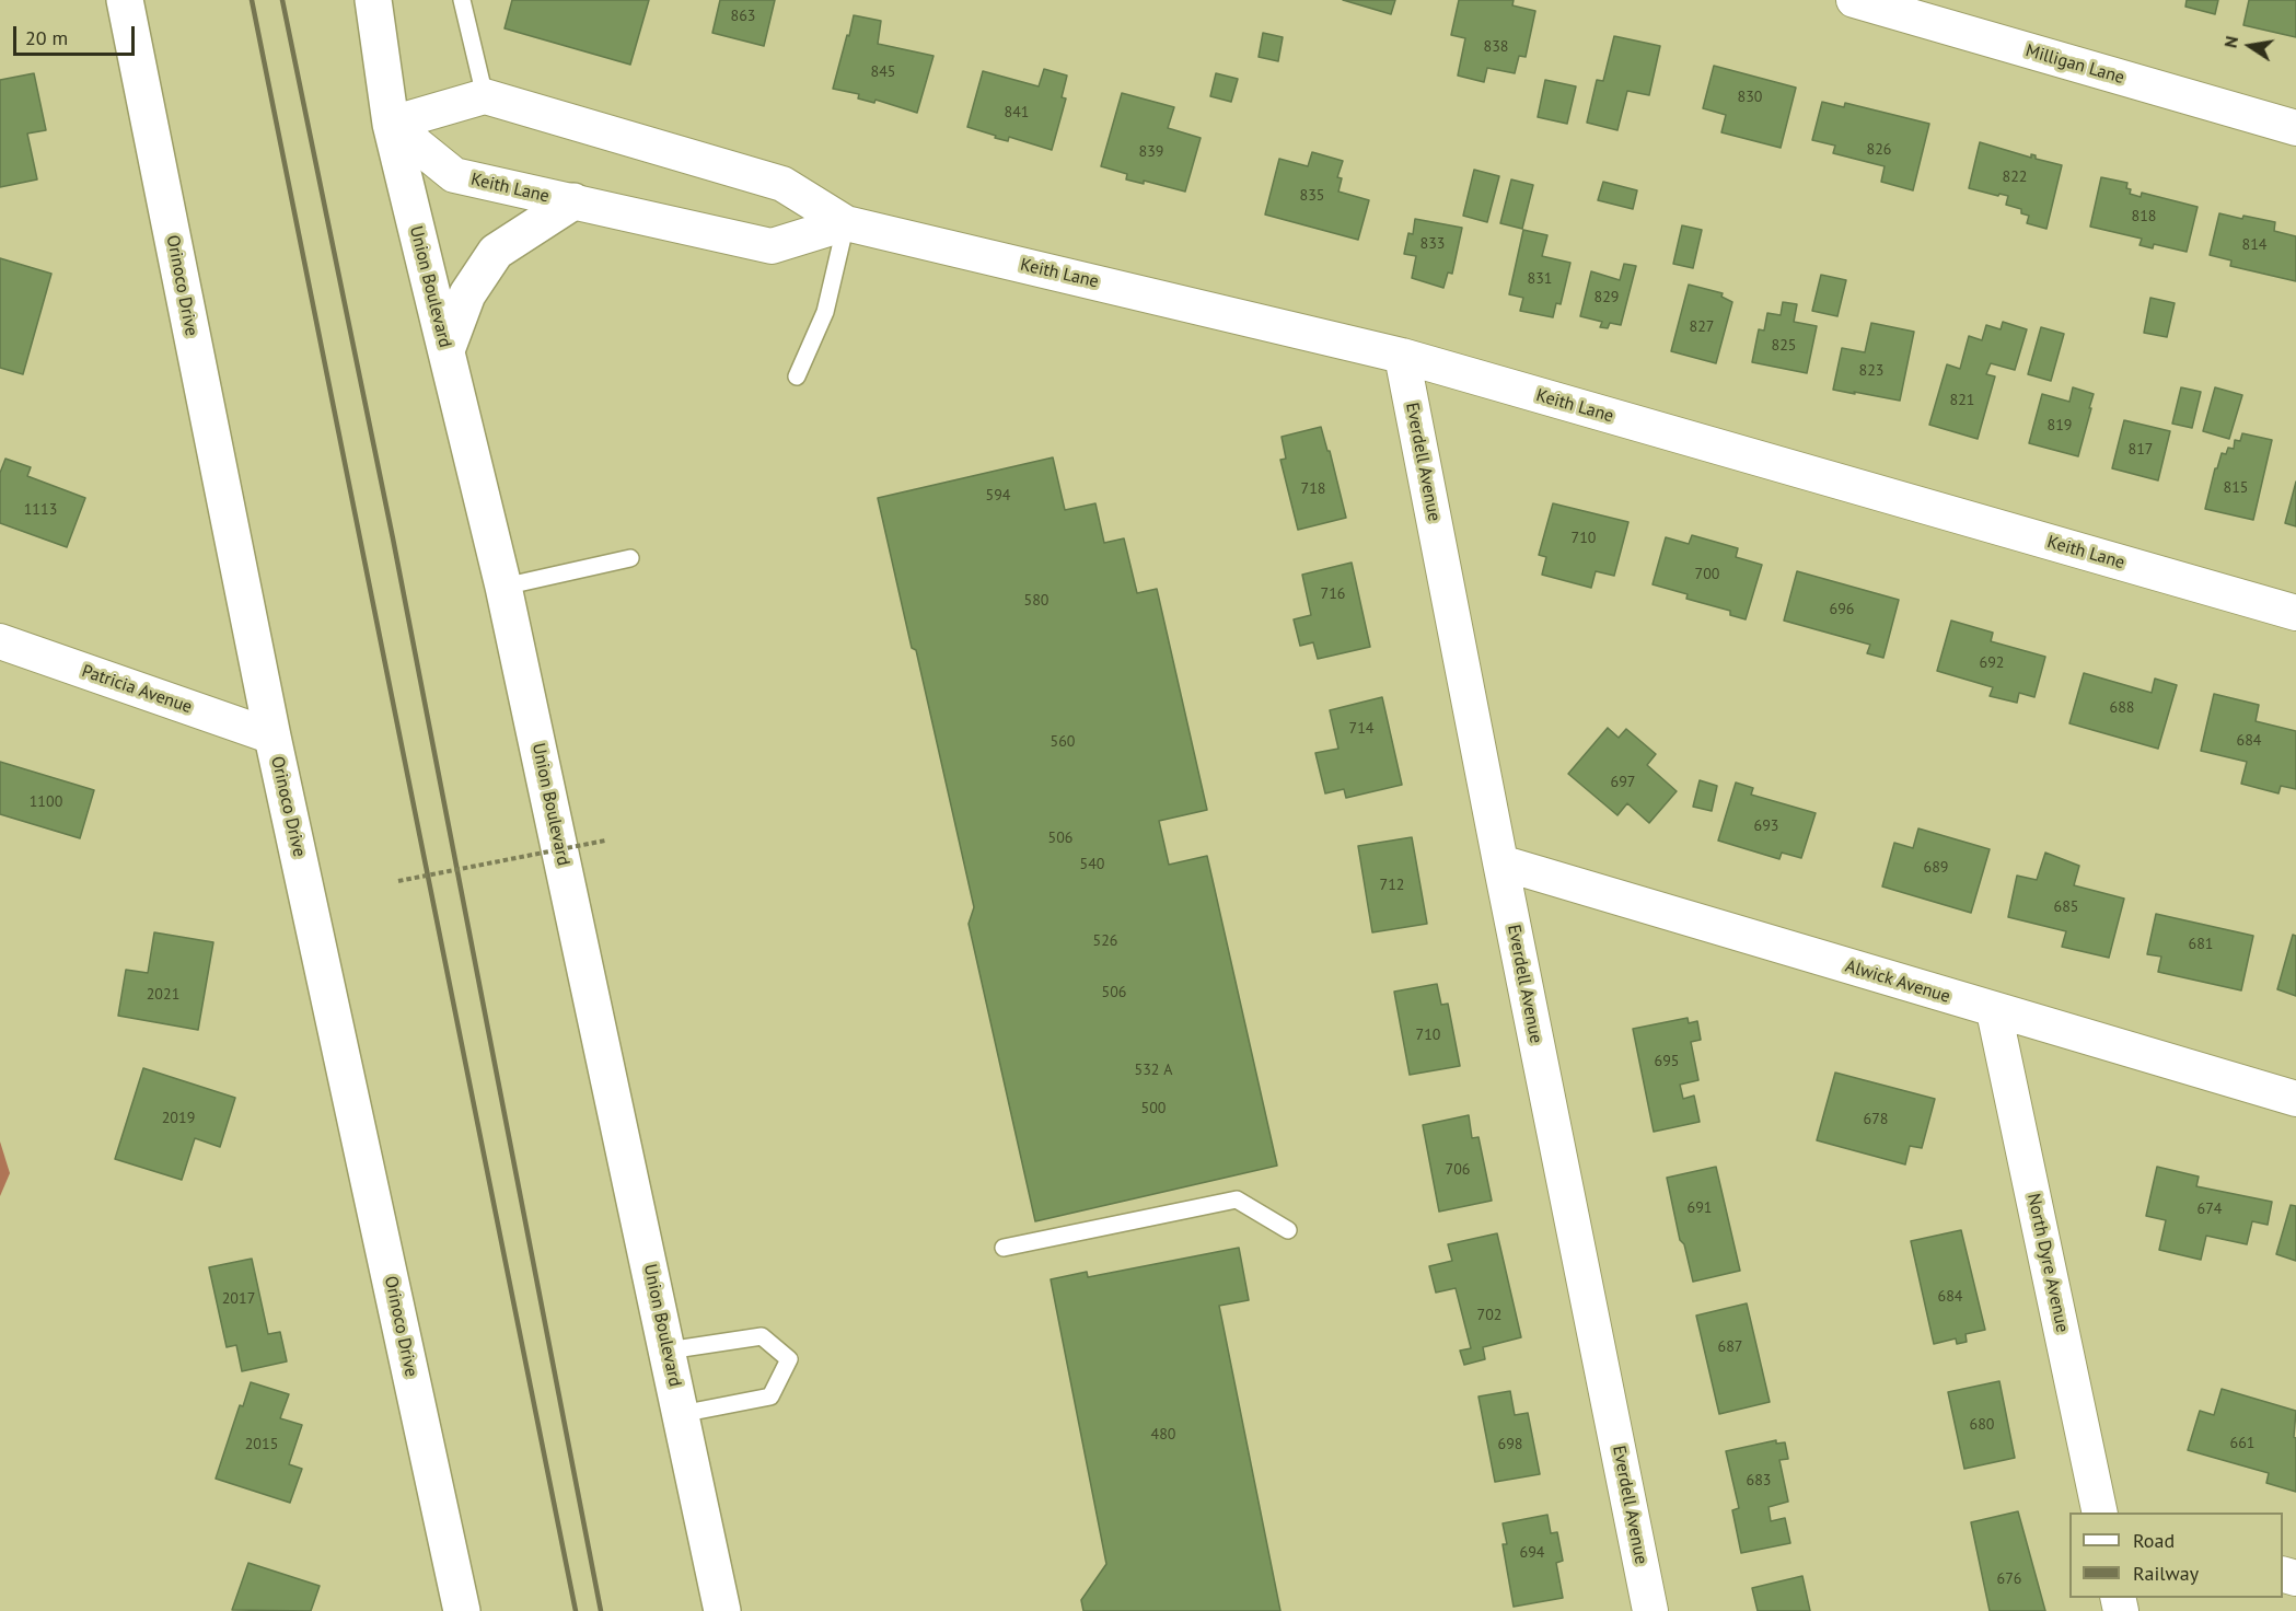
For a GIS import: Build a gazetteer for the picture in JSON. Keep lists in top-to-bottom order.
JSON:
{
  "streets": {
    "main road": ["Orinoco Drive", "Union Boulevard"],
    "street": [
      "Milligan Lane",
      "Keith Lane",
      "Everdell Avenue",
      "Patricia Avenue",
      "Alwick Avenue",
      "North Dyre Avenue"
    ]
  },
  "crossings": [
    ["Keith Lane", "Union Boulevard"],
    ["Keith Lane", "Everdell Avenue"],
    ["Orinoco Drive", "Patricia Avenue"],
    ["Everdell Avenue", "Alwick Avenue"],
    ["Alwick Avenue", "North Dyre Avenue"]
  ],
  "house_numbers": [
    "863",
    "838",
    "845",
    "830",
    "841",
    "826",
    "839",
    "822",
    "835",
    "818",
    "833",
    "814",
    "831",
    "829",
    "827",
    "825",
    "823",
    "821",
    "819",
    "817",
    "815",
    "718",
    "594",
    "1113",
    "710",
    "700",
    "716",
    "580",
    "696",
    "692",
    "688",
    "714",
    "684",
    "560",
    "697",
    "1100",
    "693",
    "506",
    "540",
    "689",
    "712",
    "685",
    "526",
    "681",
    "506",
    "2021",
    "710",
    "695",
    "532 A",
    "500",
    "2019",
    "678",
    "706",
    "691",
    "674",
    "684",
    "2017",
    "702",
    "687",
    "680",
    "480",
    "661",
    "2015",
    "698",
    "683",
    "694",
    "676"
  ],
  "legend": ["Road", "Railway"],
  "scale_bar": "20 m",
  "north": "left"
}
